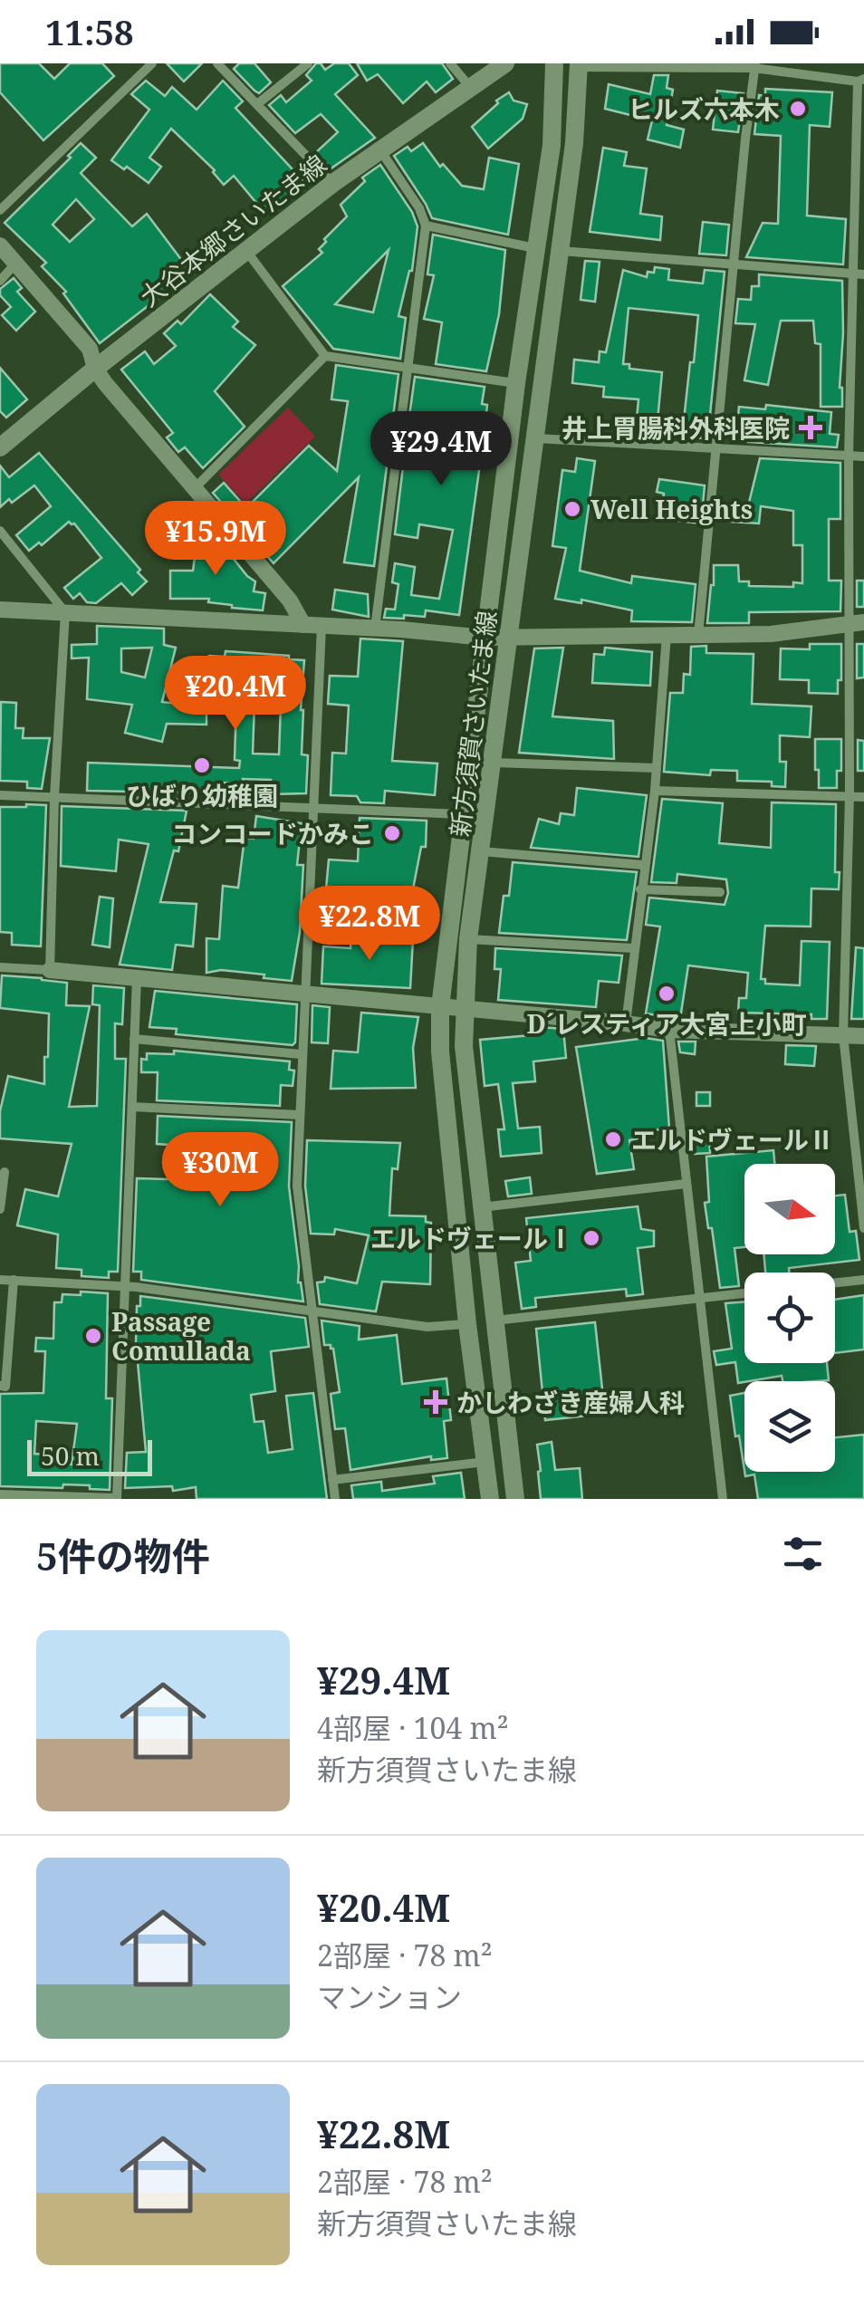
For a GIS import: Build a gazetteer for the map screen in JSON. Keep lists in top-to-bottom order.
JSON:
{
  "streets": {
    "main road": ["大谷本郷さいたま線", "新方須賀さいたま線"]
  },
  "places": {
    "other": [
      "ヒルズ六本木",
      "Well Heights",
      "ひばり幼稚園",
      "コンコードかみこ",
      "D´レスティア大宮上小町",
      "エルドヴェールⅡ",
      "エルドヴェールⅠ",
      "Passage Comullada"
    ],
    "health": ["井上胃腸科外科医院", "かしわざき産婦人科"]
  },
  "scale_bar": "50 m",
  "north": "right",
  "page": {
    "status": "11:58",
    "price": [
      "¥29.4M",
      "¥15.9M",
      "¥20.4M",
      "¥22.8M",
      "¥30M"
    ],
    "scale": "50 m",
    "heading": "5件の物件",
    "list": [
      {
        "name": "¥29.4M",
        "note": "4部屋 · 104 m² · 新方須賀さいたま線"
      },
      {
        "name": "¥20.4M",
        "note": "2部屋 · 78 m² · マンション"
      },
      {
        "name": "¥22.8M",
        "note": "2部屋 · 78 m² · 新方須賀さいたま線"
      }
    ]
  }
}
